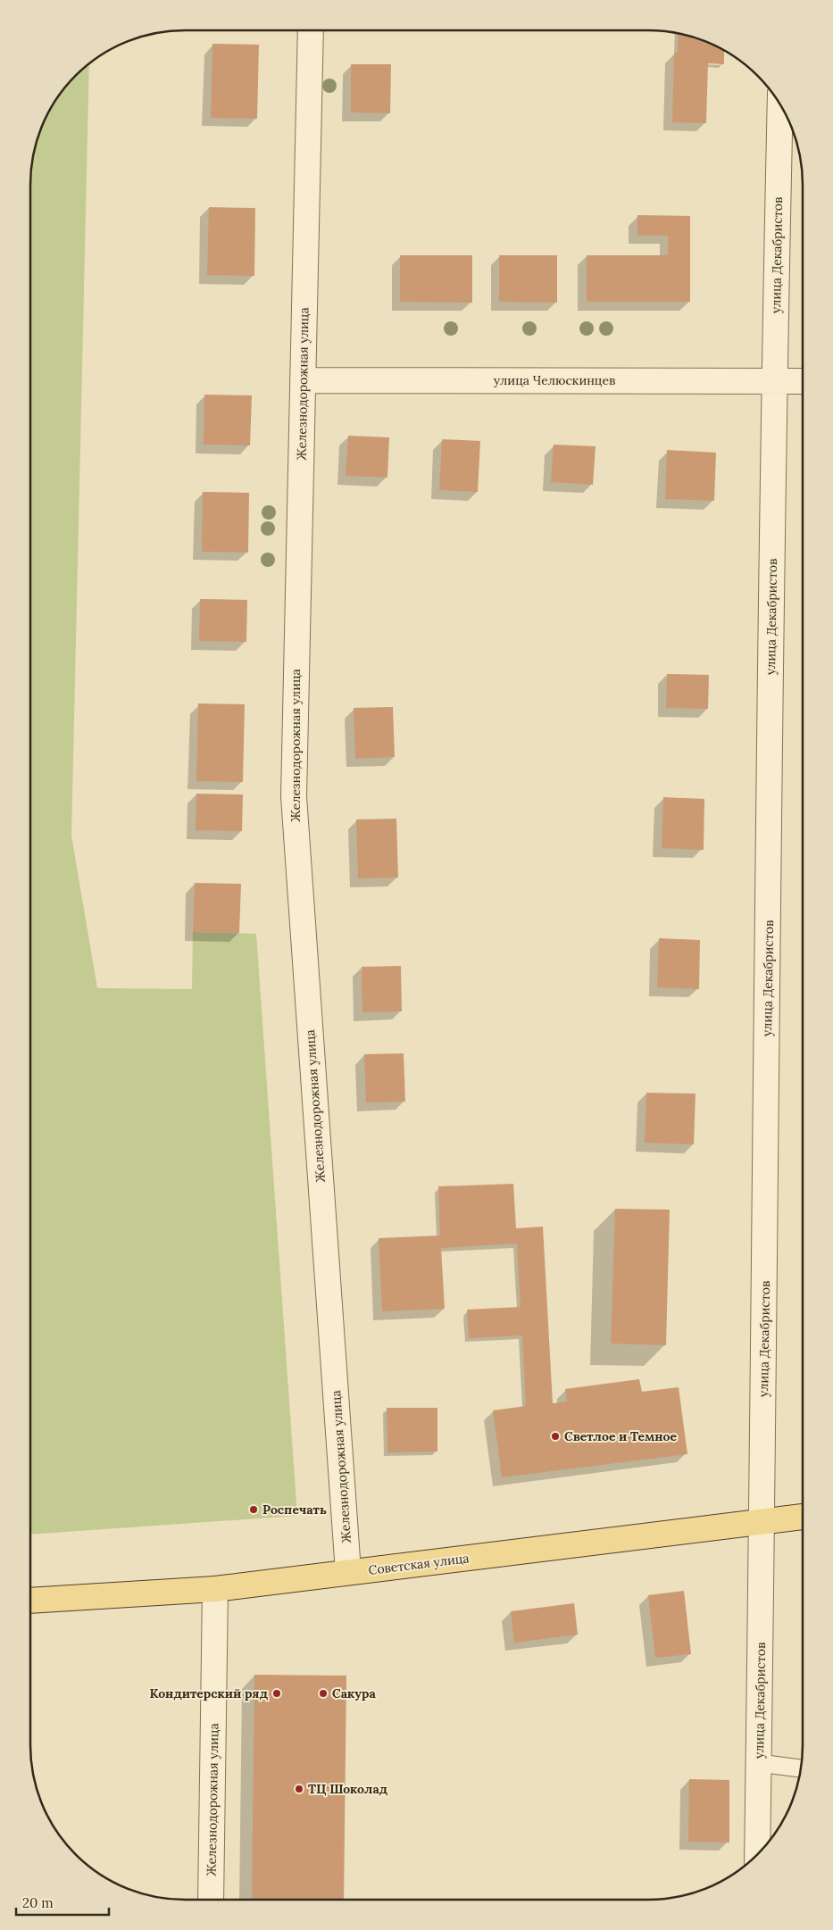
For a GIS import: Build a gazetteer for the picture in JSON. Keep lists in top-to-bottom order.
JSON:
{
  "streets": {
    "main road": ["Советская улица"],
    "street": ["улица Декабристов", "улица Челюскинцев", "Железнодорожная улица"]
  },
  "crossings": [
    ["улица Декабристов", "улица Челюскинцев"],
    ["улица Декабристов", "Советская улица"],
    ["улица Челюскинцев", "Железнодорожная улица"],
    ["Железнодорожная улица", "Советская улица"]
  ],
  "places": [
    "Светлое и Темное",
    "Роспечать",
    "Кондитерский ряд",
    "Сакура",
    "ТЦ Шоколад"
  ],
  "scale_bar": "20 m"
}
